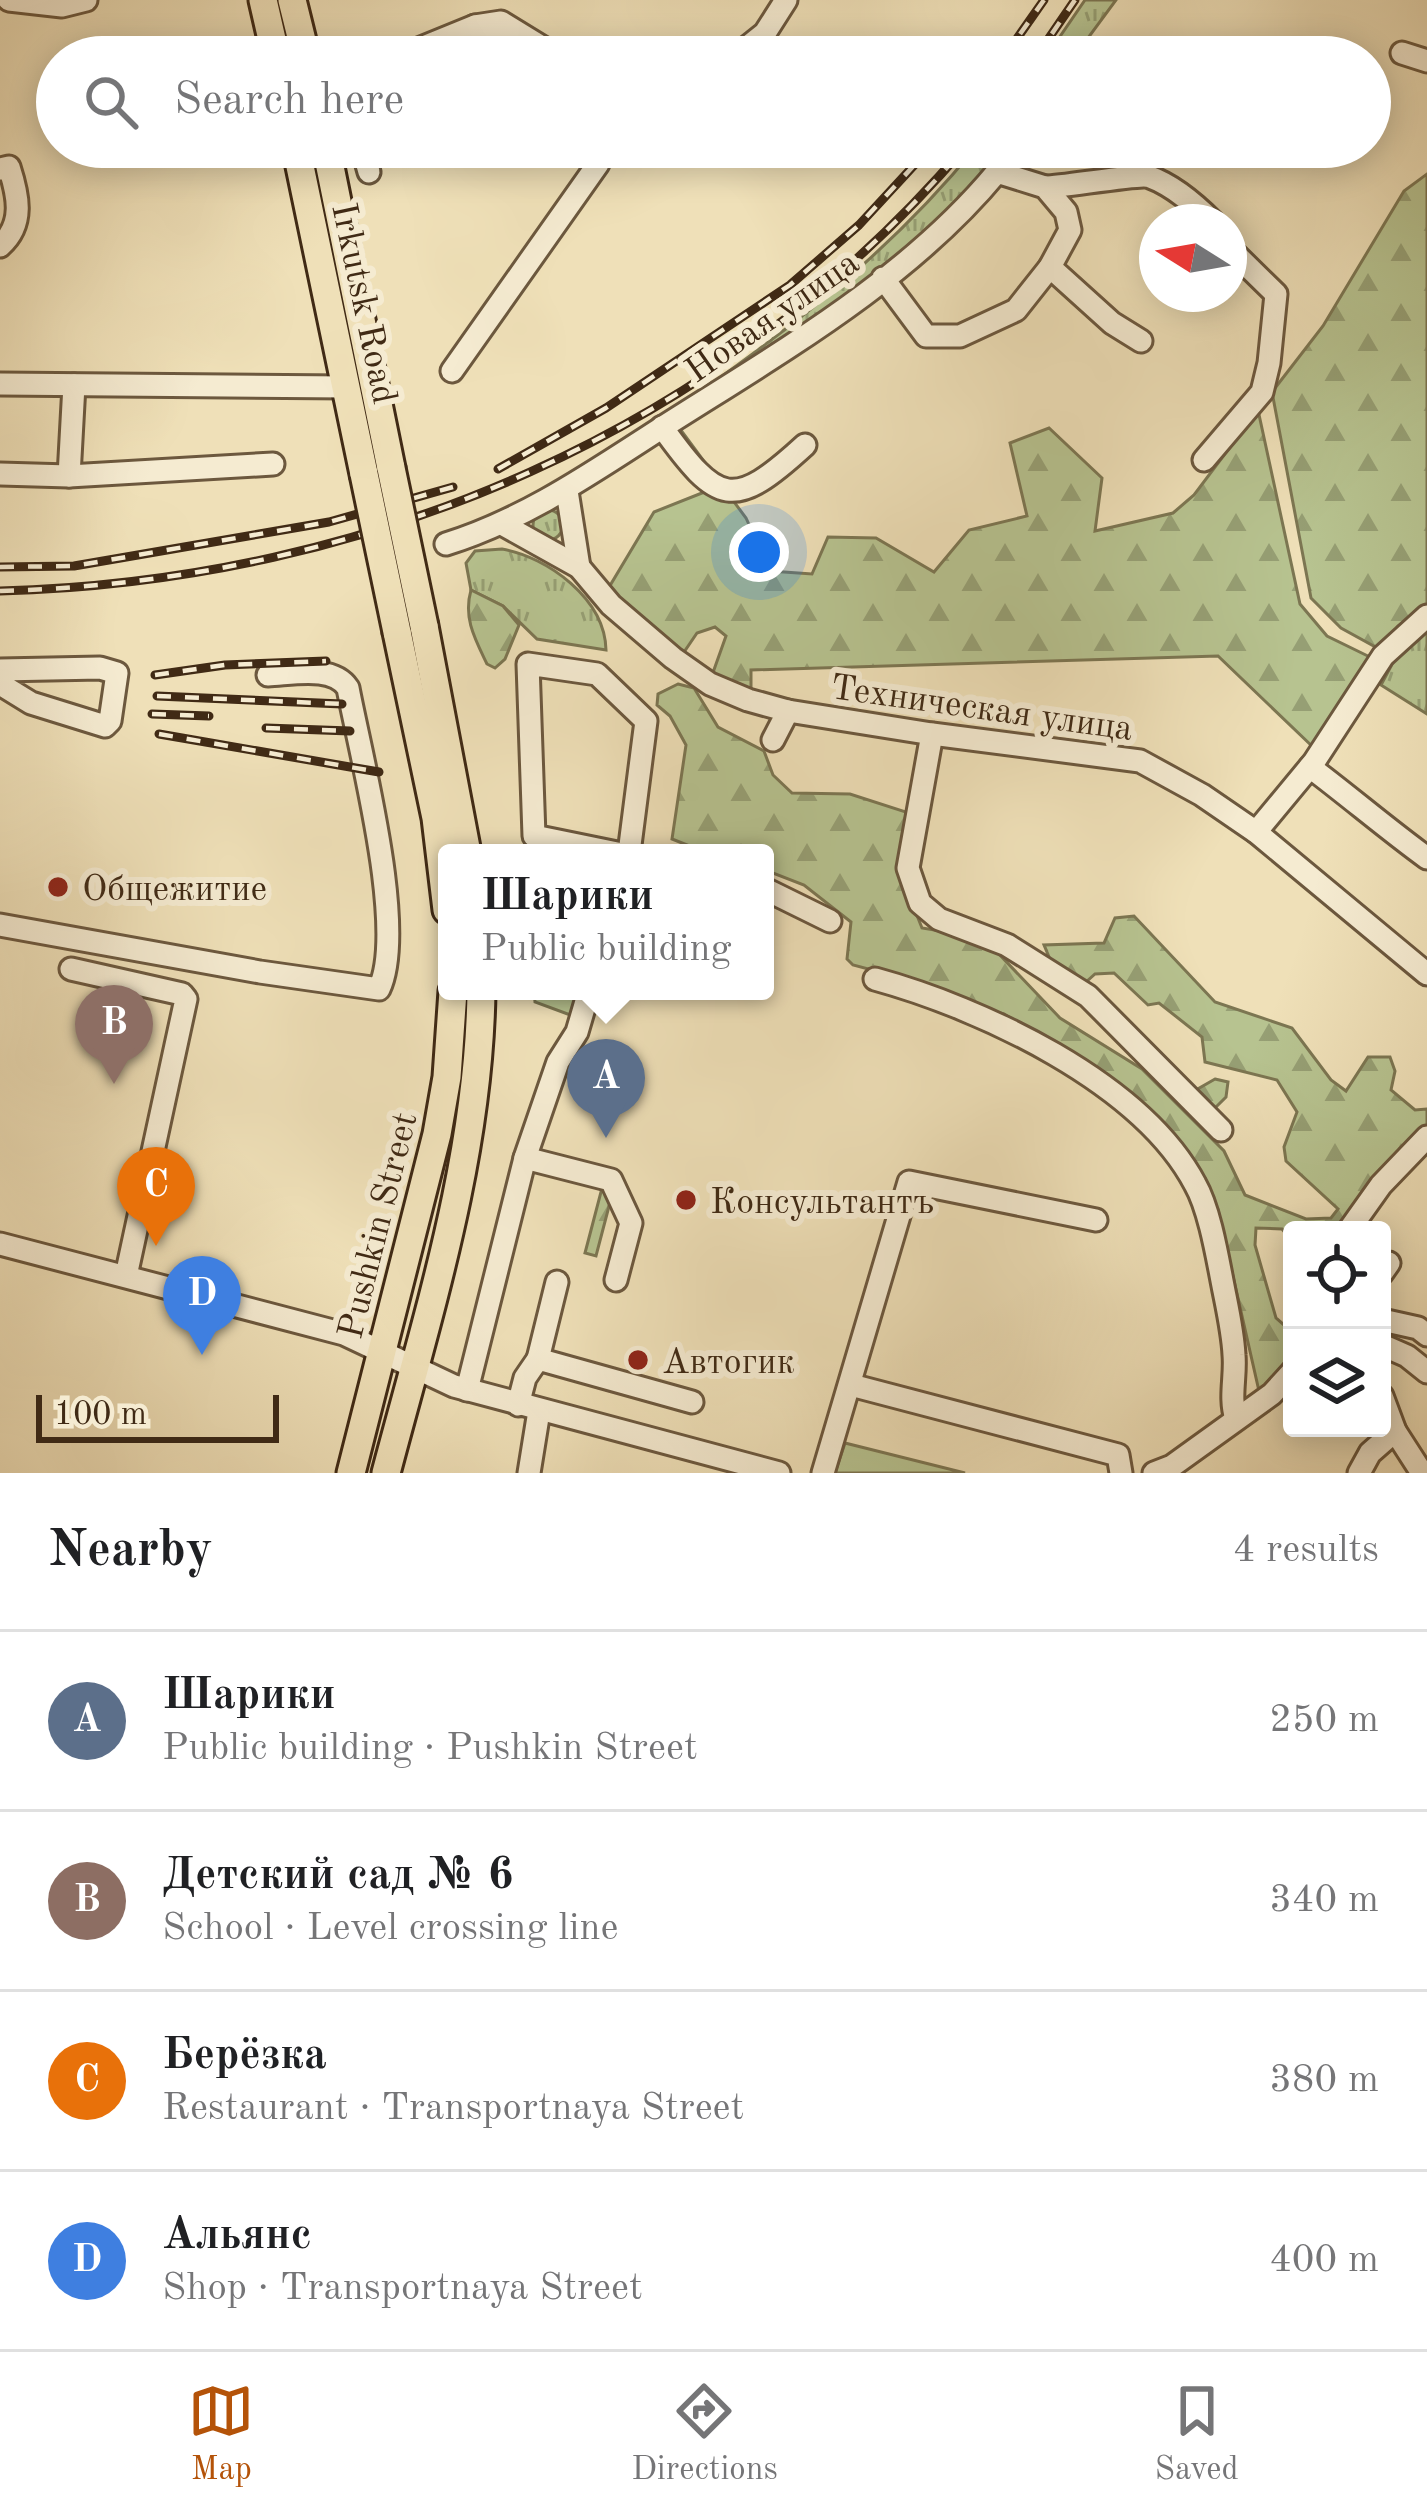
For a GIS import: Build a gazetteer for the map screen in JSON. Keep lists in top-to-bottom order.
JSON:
{
  "streets": {
    "main road": ["Irkutsk Road", "Pushkin Street"],
    "street": ["Новая улица", "Техническая улица"]
  },
  "places": ["Общежитие", "Консультантъ", "Автогик"],
  "scale_bar": "100 m",
  "north": "left",
  "page": {
    "search": "Search here",
    "popup": ["Шарики", "Public building"],
    "pins": [
      "B",
      "A",
      "C",
      "D"
    ],
    "scale": "100 m",
    "heading": ["Nearby", "4 results"],
    "list": [
      {
        "mark": "A",
        "name": "Шарики",
        "note": "Public building · Pushkin Street",
        "value": "250 m"
      },
      {
        "mark": "B",
        "name": "Детский сад № 6",
        "note": "School · Level crossing line",
        "value": "340 m"
      },
      {
        "mark": "C",
        "name": "Берёзка",
        "note": "Restaurant · Transportnaya Street",
        "value": "380 m"
      },
      {
        "mark": "D",
        "name": "Альянс",
        "note": "Shop · Transportnaya Street",
        "value": "400 m"
      }
    ],
    "nav": ["Map", "Directions", "Saved"]
  }
}
